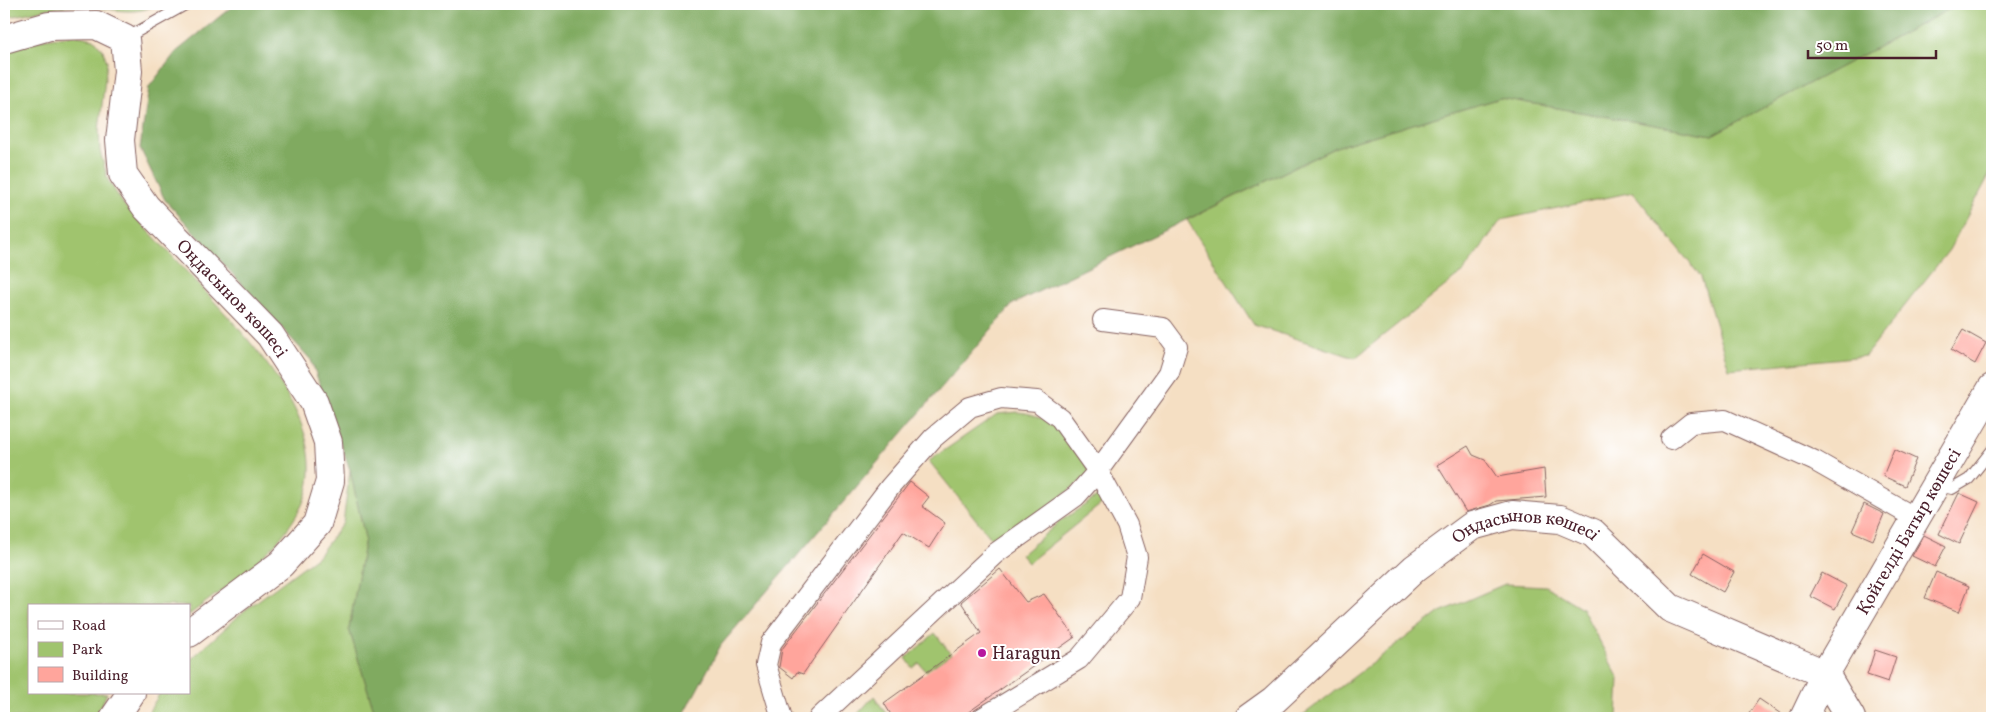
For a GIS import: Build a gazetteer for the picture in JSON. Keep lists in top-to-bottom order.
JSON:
{
  "streets": {
    "street": ["Оңдасынов көшесі", "Қойгелді Батыр көшесі"]
  },
  "crossings": [
    ["Оңдасынов көшесі", "Қойгелді Батыр көшесі"]
  ],
  "places": ["Haragun"],
  "legend": ["Road", "Park", "Building"],
  "scale_bar": "50 m"
}
